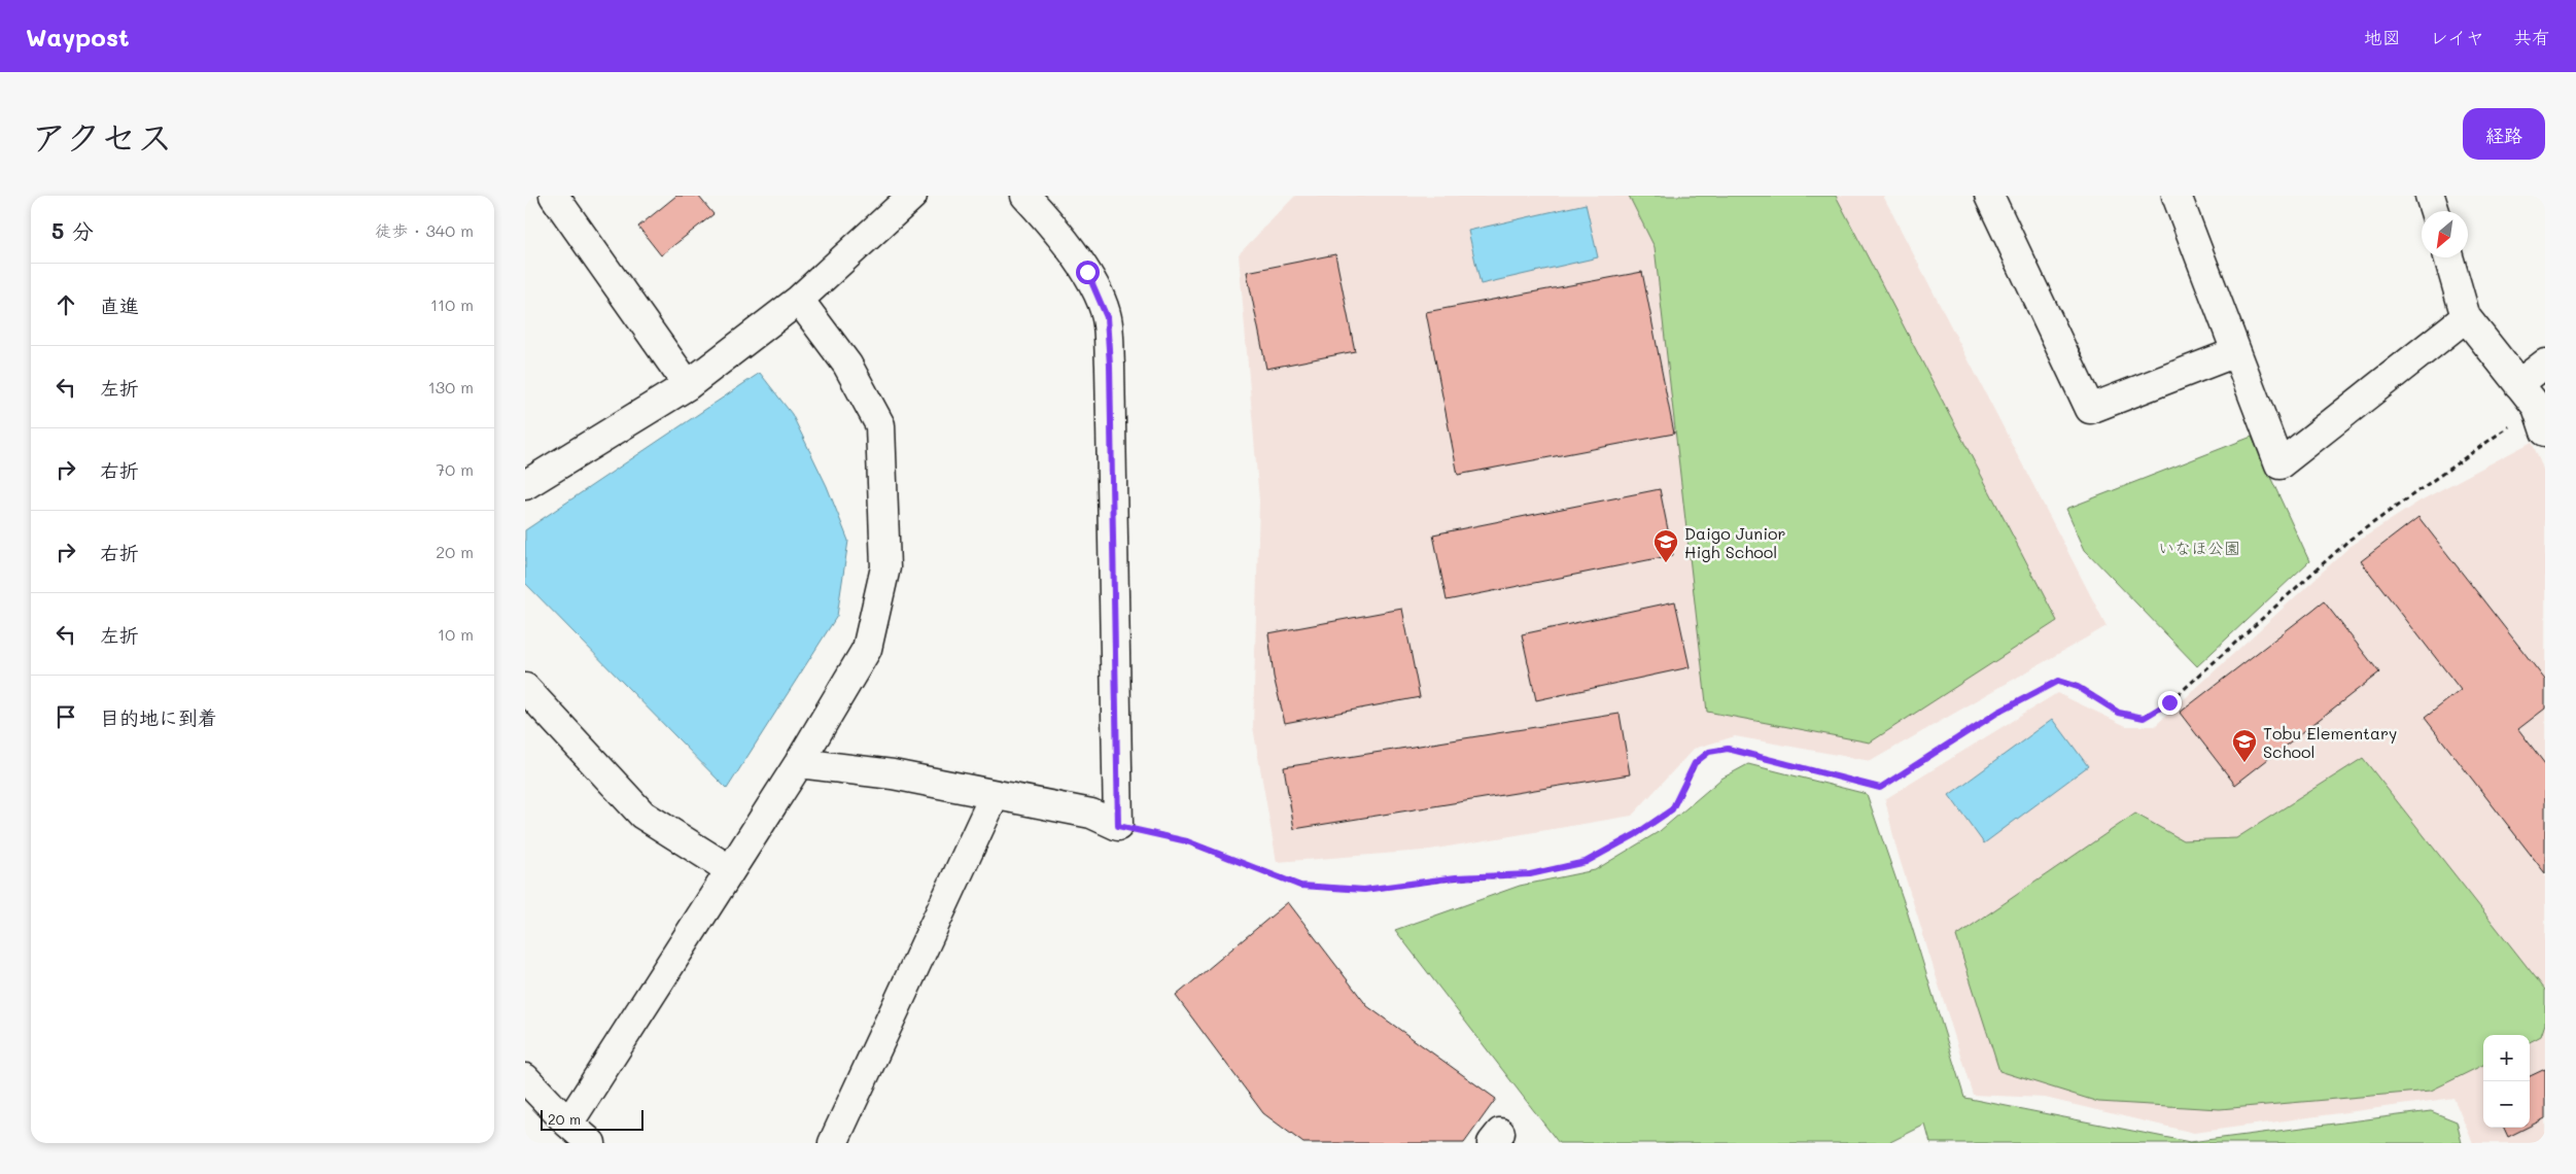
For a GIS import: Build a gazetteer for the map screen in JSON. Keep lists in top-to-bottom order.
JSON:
{
  "parks": ["いなほ公園"],
  "places": {
    "school or university": ["Daigo Junior High School", "Tobu Elementary School"]
  },
  "scale_bar": "20 m",
  "north": "bottom left",
  "page": {
    "header": "Waypost",
    "nav": ["地図", "レイヤ", "共有"],
    "title": "アクセス",
    "buttons": "経路",
    "heading": ["5 分", "徒歩 · 340 m"],
    "list": [
      ["直進", "110 m"],
      ["左折", "130 m"],
      ["右折", "70 m"],
      ["右折", "20 m"],
      ["左折", "10 m"],
      "目的地に到着"
    ],
    "map_buttons": ["+", "−"],
    "scale": "20 m"
  }
}
